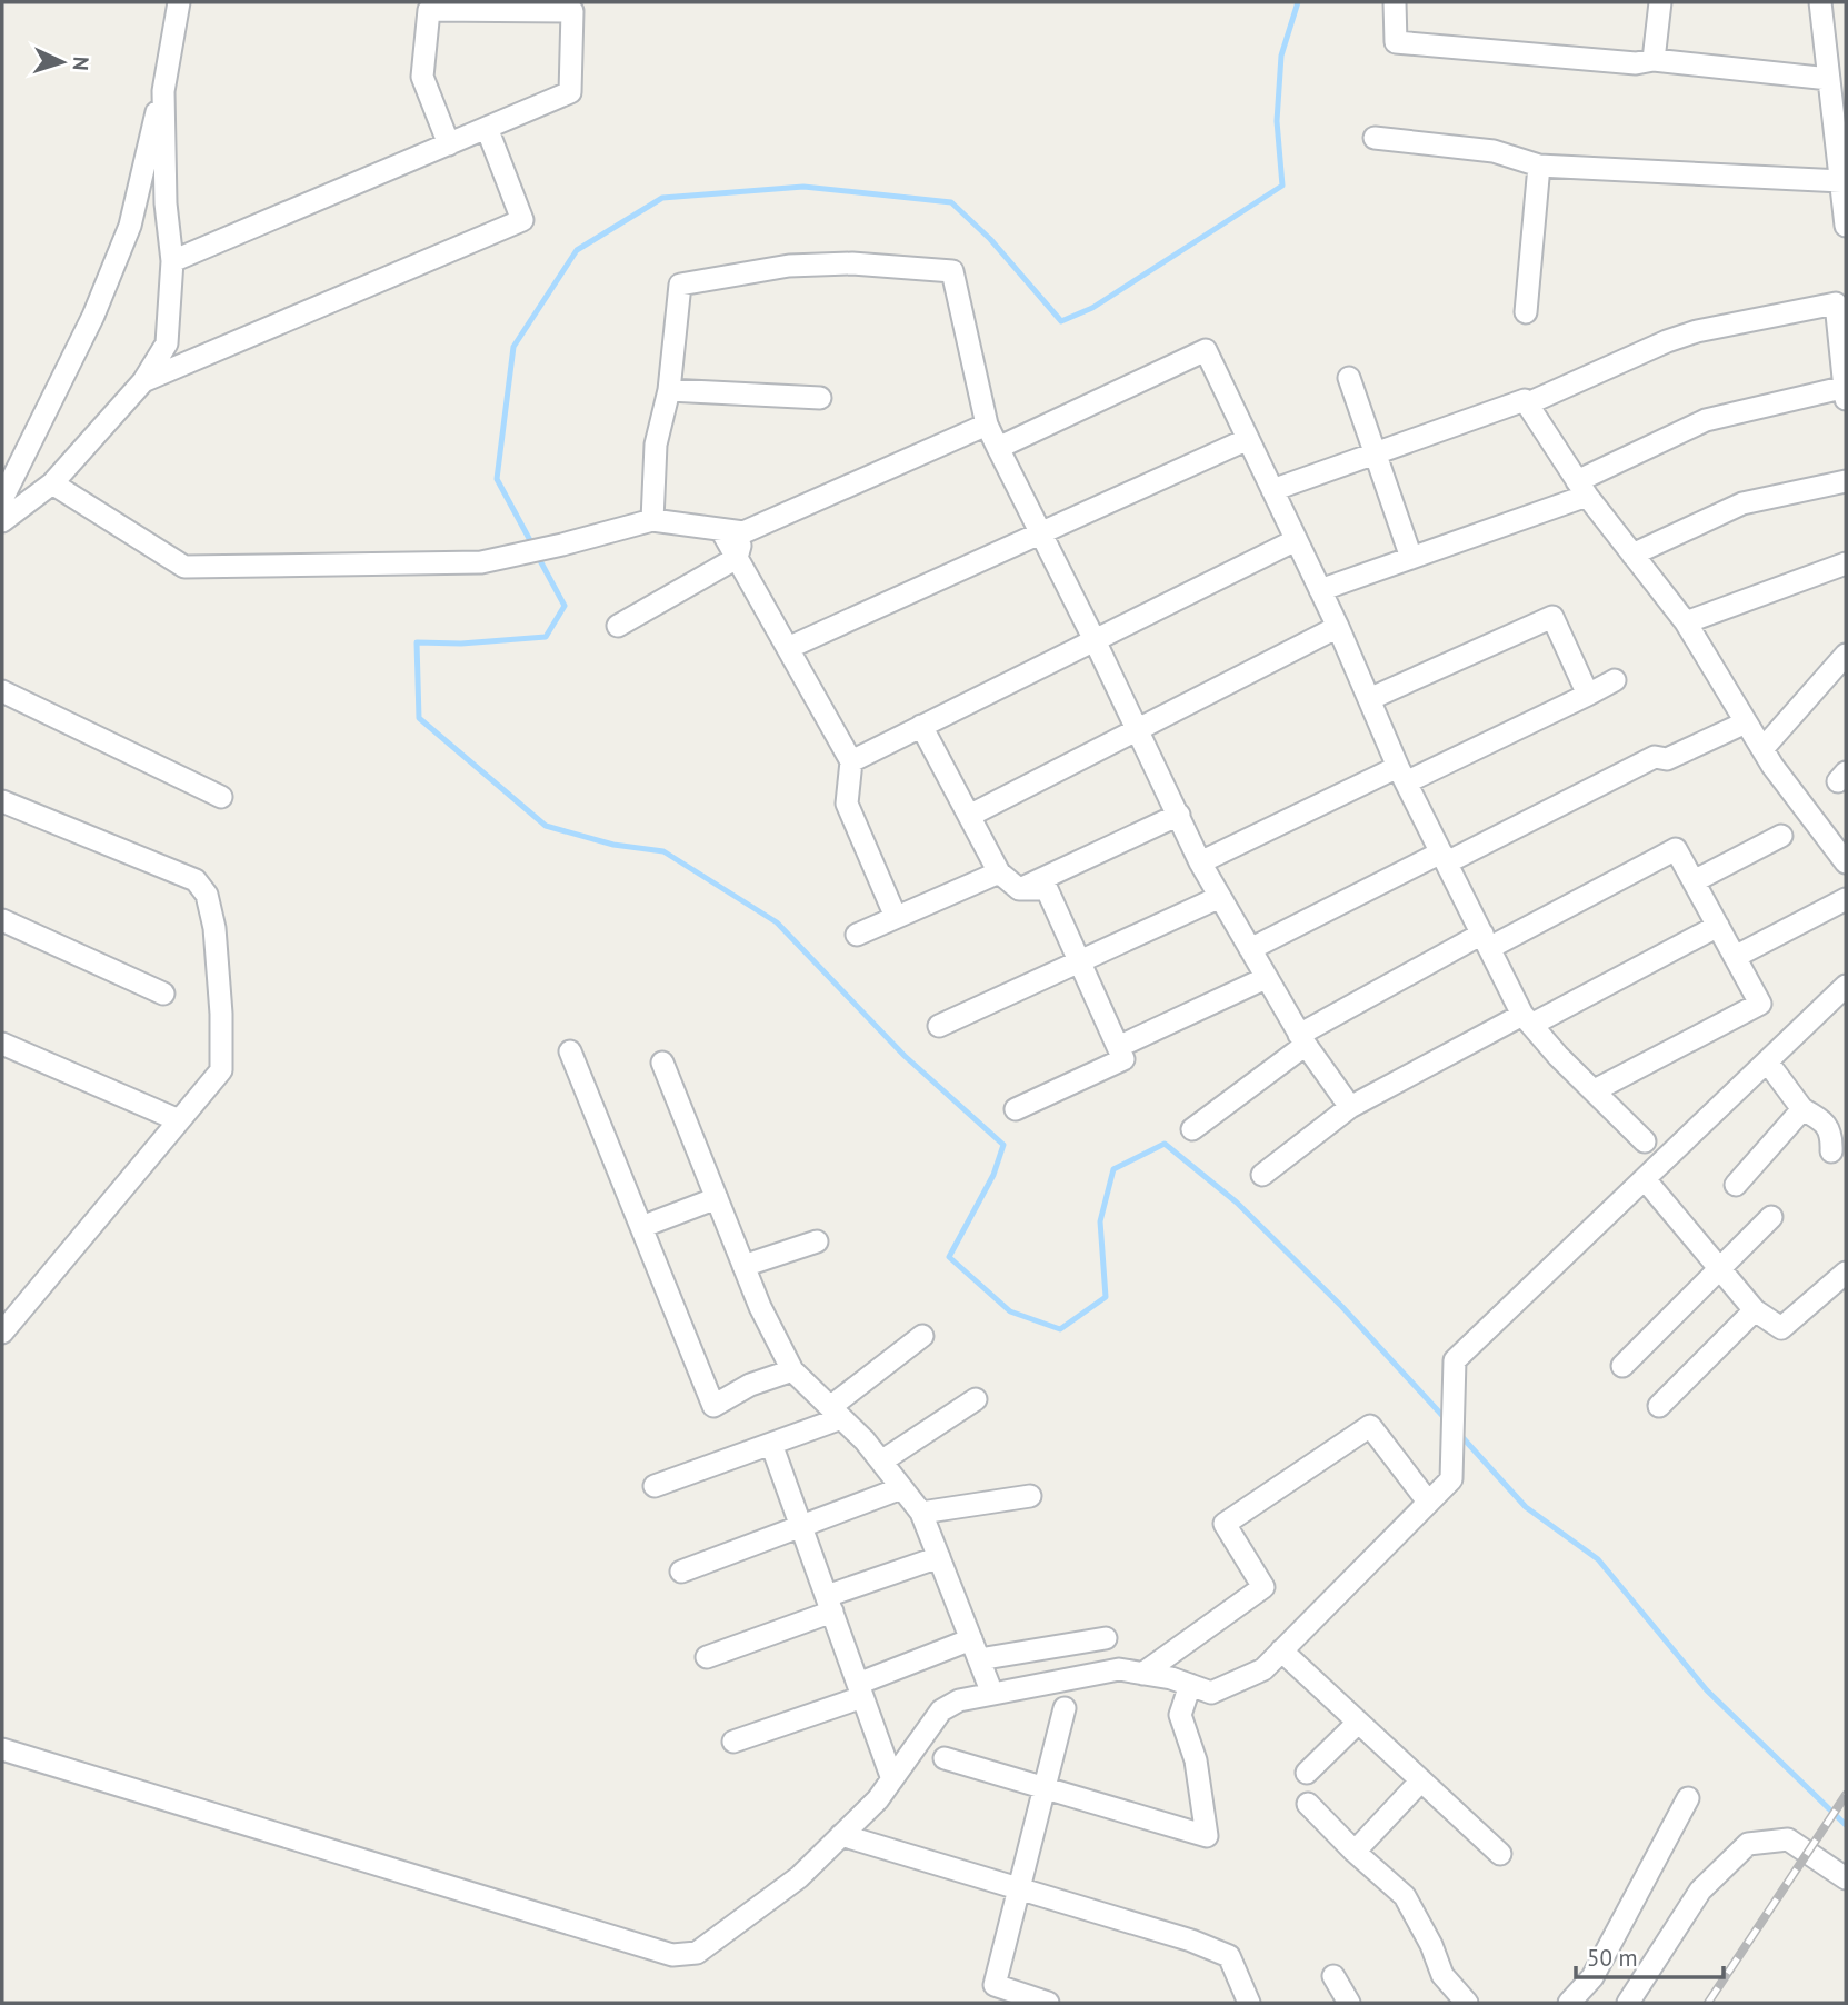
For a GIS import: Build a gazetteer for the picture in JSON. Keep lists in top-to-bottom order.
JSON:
{
  "scale_bar": "50 m",
  "north": "right"
}
